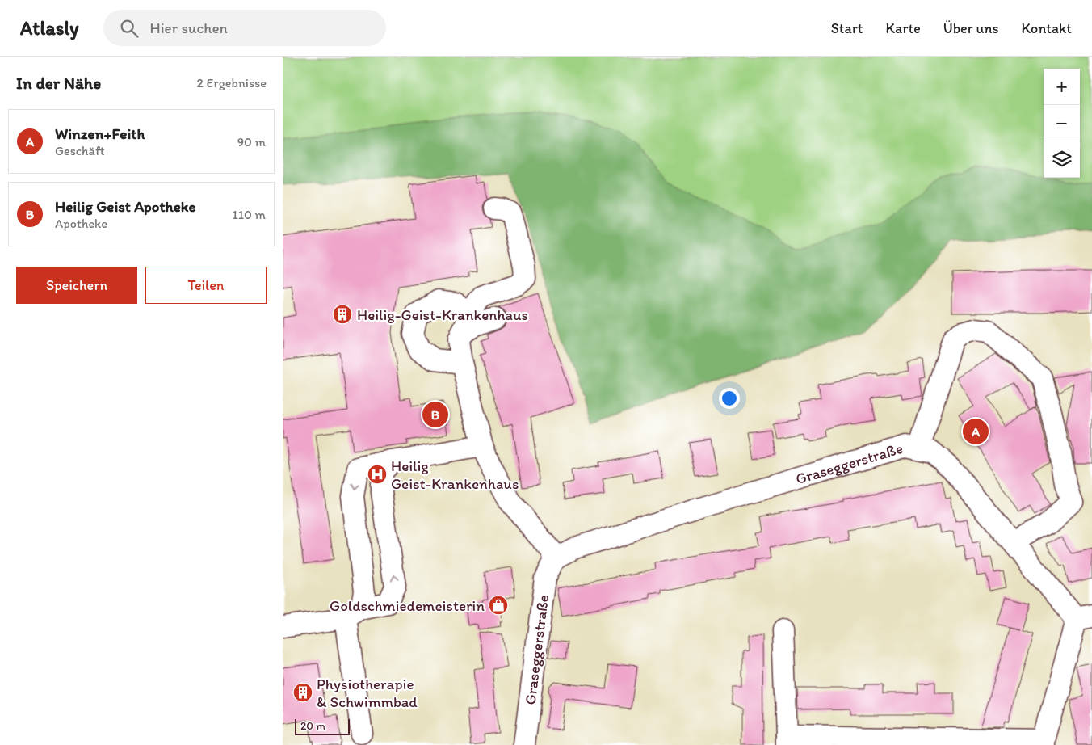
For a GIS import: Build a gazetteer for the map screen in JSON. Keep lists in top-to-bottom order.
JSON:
{
  "streets": {
    "street": ["Graseggerstraße"]
  },
  "places": {
    "building": ["Heilig-Geist-Krankenhaus", "Physiotherapie & Schwimmbad"],
    "hospital": ["Heilig Geist-Krankenhaus"],
    "shop": ["Goldschmiedemeisterin"]
  },
  "scale_bar": "20 m",
  "page": {
    "header": "Atlasly",
    "search": "Hier suchen",
    "nav": [
      "Start",
      "Karte",
      "Über uns",
      "Kontakt"
    ],
    "heading": ["In der Nähe", "2 Ergebnisse"],
    "map_buttons": ["+", "−"],
    "list": [
      {
        "mark": "A",
        "name": "Winzen+Feith",
        "note": "Geschäft",
        "value": "90 m"
      },
      {
        "mark": "B",
        "name": "Heilig Geist Apotheke",
        "note": "Apotheke",
        "value": "110 m"
      }
    ],
    "buttons": ["Speichern", "Teilen"],
    "pins": ["B", "A"],
    "scale": "20 m"
  }
}
